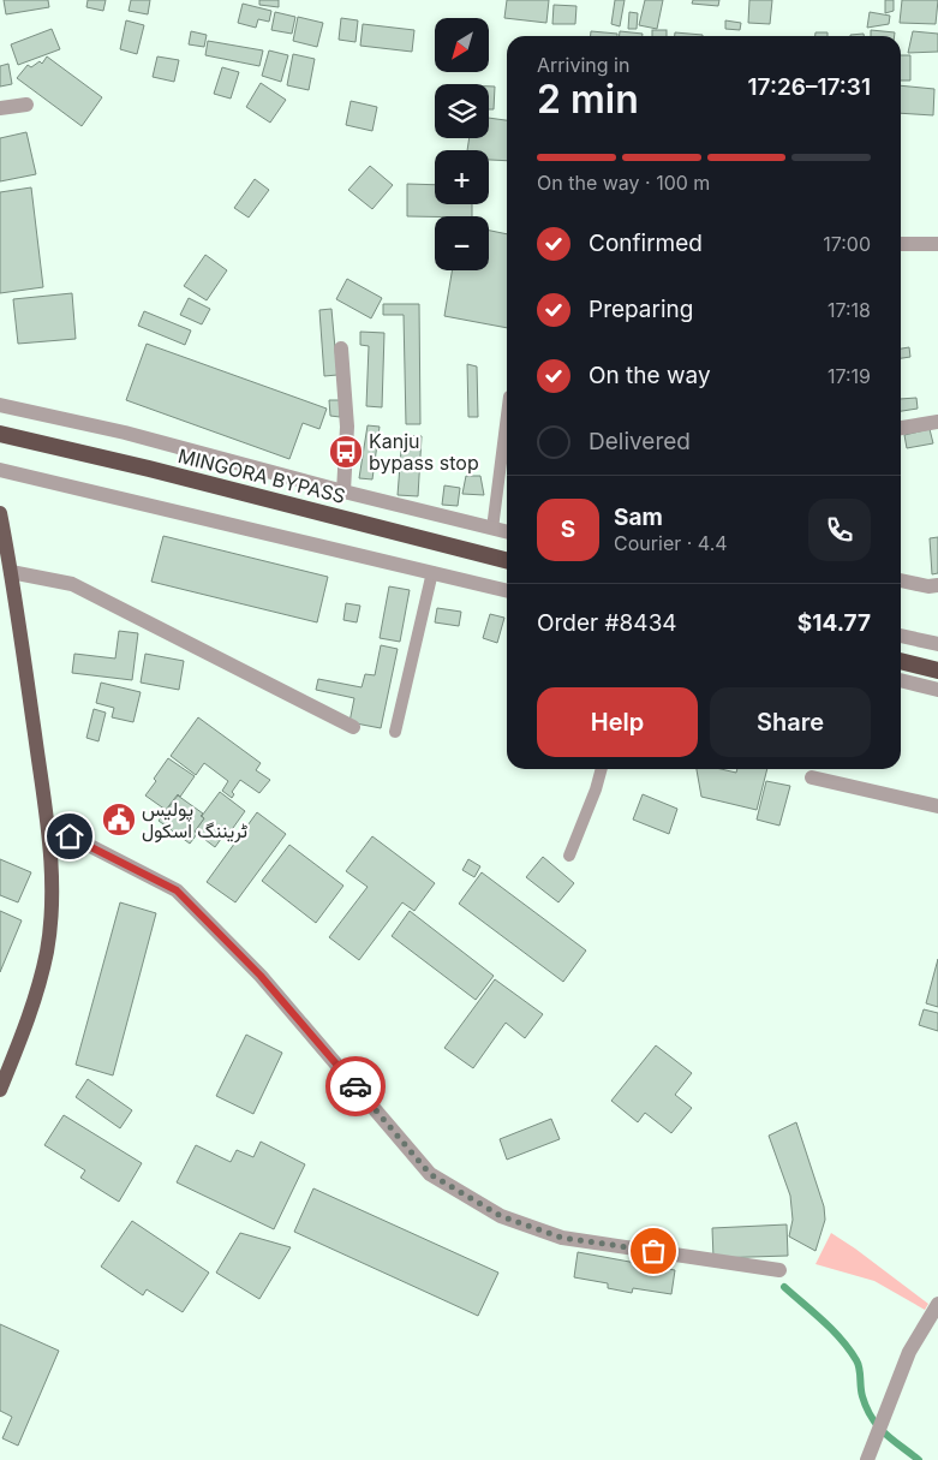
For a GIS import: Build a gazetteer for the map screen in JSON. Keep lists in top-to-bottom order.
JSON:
{
  "streets": {
    "highway": ["MINGORA BYPASS"]
  },
  "places": {
    "bus stop": ["Kanju bypass stop"],
    "public building": ["پولیس ٹریننگ اسکول"]
  },
  "north": "bottom left",
  "page": {
    "map_buttons": ["+", "−"],
    "heading": ["2 min", "Arriving in", "17:26–17:31"],
    "panel": [
      "Sam",
      "Courier · 4.4",
      "Order #8434",
      "$14.77"
    ],
    "bar": "On the way · 100 m",
    "list": [
      ["Confirmed", "17:00"],
      ["Preparing", "17:18"],
      ["On the way", "17:19"],
      "Delivered"
    ],
    "round": "S",
    "buttons": ["Help", "Share"]
  }
}
